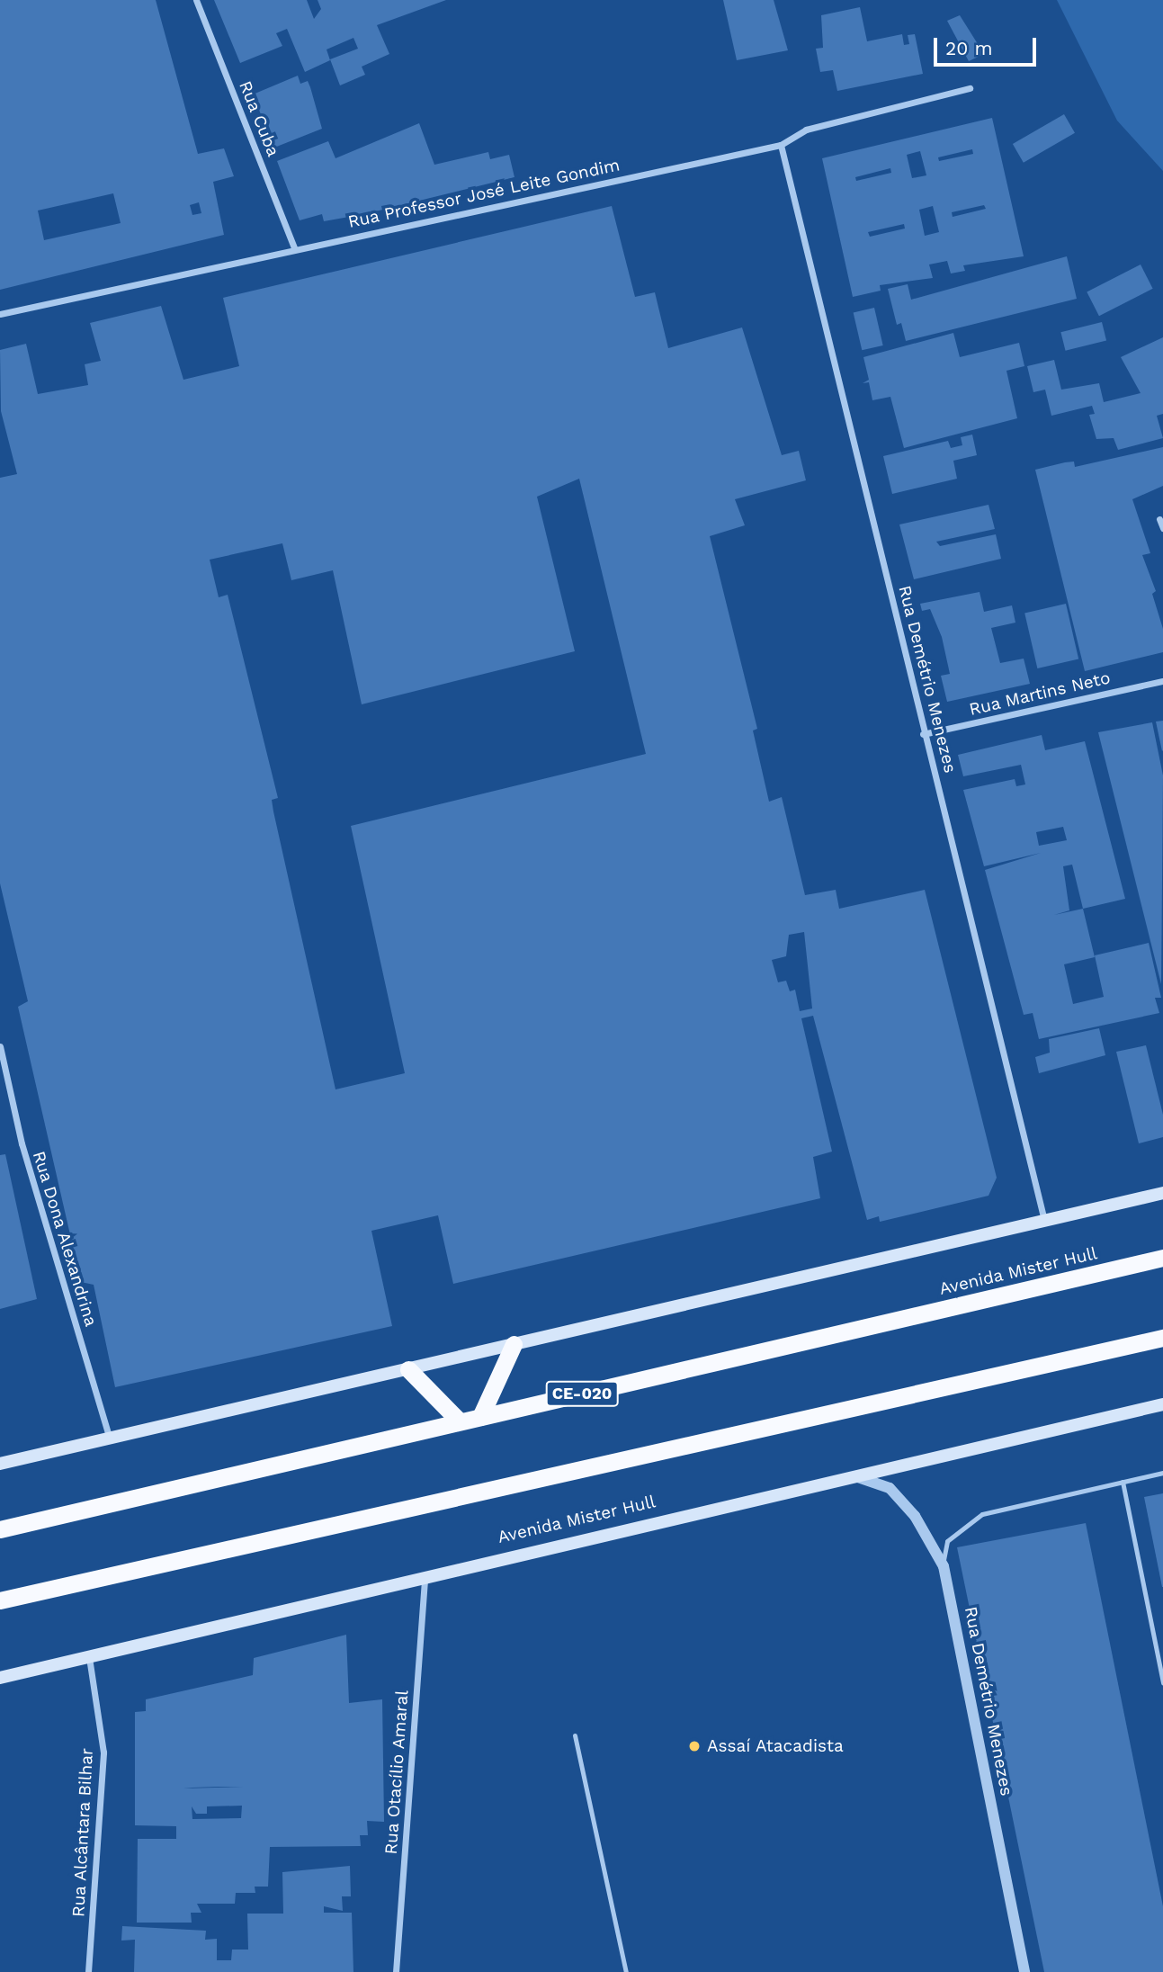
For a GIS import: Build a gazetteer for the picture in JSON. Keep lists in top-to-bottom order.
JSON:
{
  "streets": {
    "highway": ["Avenida Mister Hull", "CE-020"],
    "street": [
      "Rua Cuba",
      "Rua Professor José Leite Gondim",
      "Rua Demétrio Menezes",
      "Rua Martins Neto",
      "Rua Dona Alexandrina",
      "Rua Otacílio Amaral",
      "Rua Alcântara Bilhar"
    ]
  },
  "crossings": [
    ["Rua Cuba", "Rua Professor José Leite Gondim"],
    ["Rua Professor José Leite Gondim", "Rua Demétrio Menezes"],
    ["Rua Demétrio Menezes", "Rua Martins Neto"],
    ["Rua Demétrio Menezes", "Avenida Mister Hull"],
    ["Avenida Mister Hull", "Rua Otacílio Amaral"],
    ["Avenida Mister Hull", "Rua Alcântara Bilhar"]
  ],
  "places": ["Assaí Atacadista"],
  "scale_bar": "20 m"
}
